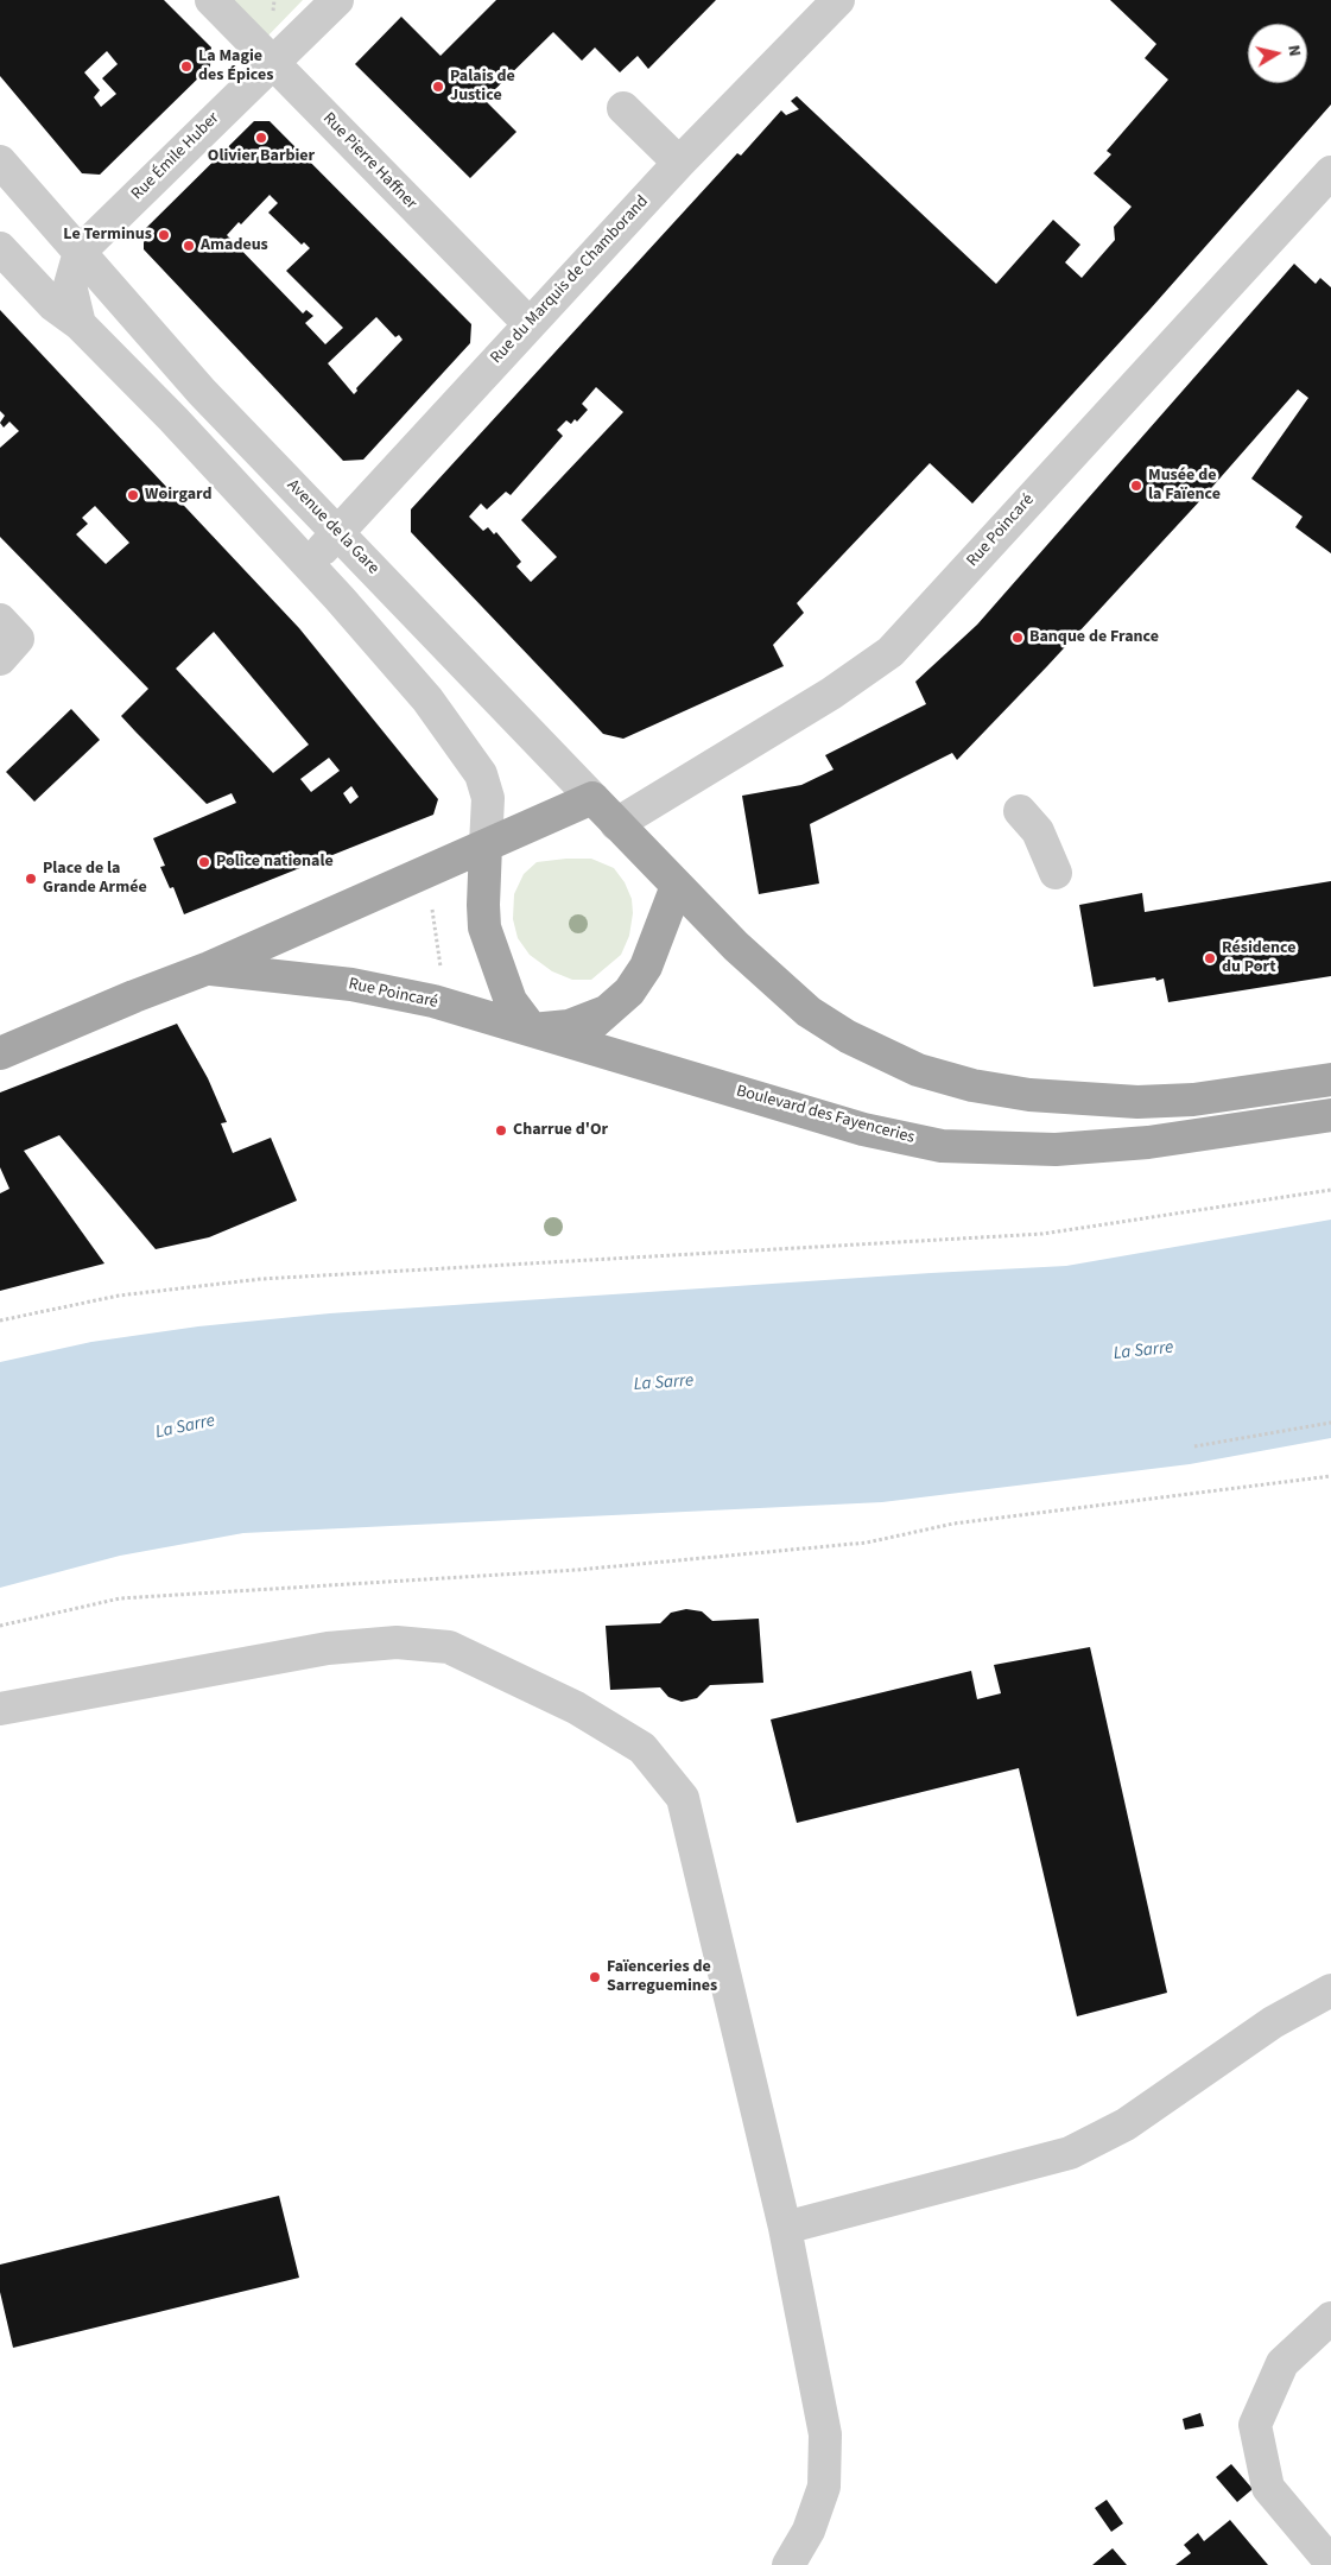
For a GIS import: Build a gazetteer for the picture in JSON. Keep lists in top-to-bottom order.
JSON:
{
  "streets": {
    "main road": ["Rue Poincaré", "Boulevard des Fayenceries"],
    "street": [
      "Rue Émile Huber",
      "Rue Pierre Haffner",
      "Rue du Marquis de Chamborand",
      "Avenue de la Gare"
    ]
  },
  "crossings": [
    ["Rue Émile Huber", "Rue Pierre Haffner"],
    ["Rue Émile Huber", "Avenue de la Gare"],
    ["Rue Pierre Haffner", "Rue du Marquis de Chamborand"],
    ["Rue du Marquis de Chamborand", "Avenue de la Gare"],
    ["Avenue de la Gare", "Rue Poincaré"],
    ["Rue Poincaré", "Boulevard des Fayenceries"]
  ],
  "water": ["La Sarre"],
  "places": [
    "La Magie des Épices",
    "Palais de Justice",
    "Olivier Barbier",
    "Le Terminus",
    "Amadeus",
    "Musée de la Faïence",
    "Woirgard",
    "Banque de France",
    "Police nationale",
    "Place de la Grande Armée",
    "Résidence du Port",
    "Charrue d'Or",
    "Faïenceries de Sarreguemines"
  ],
  "north": "right"
}
